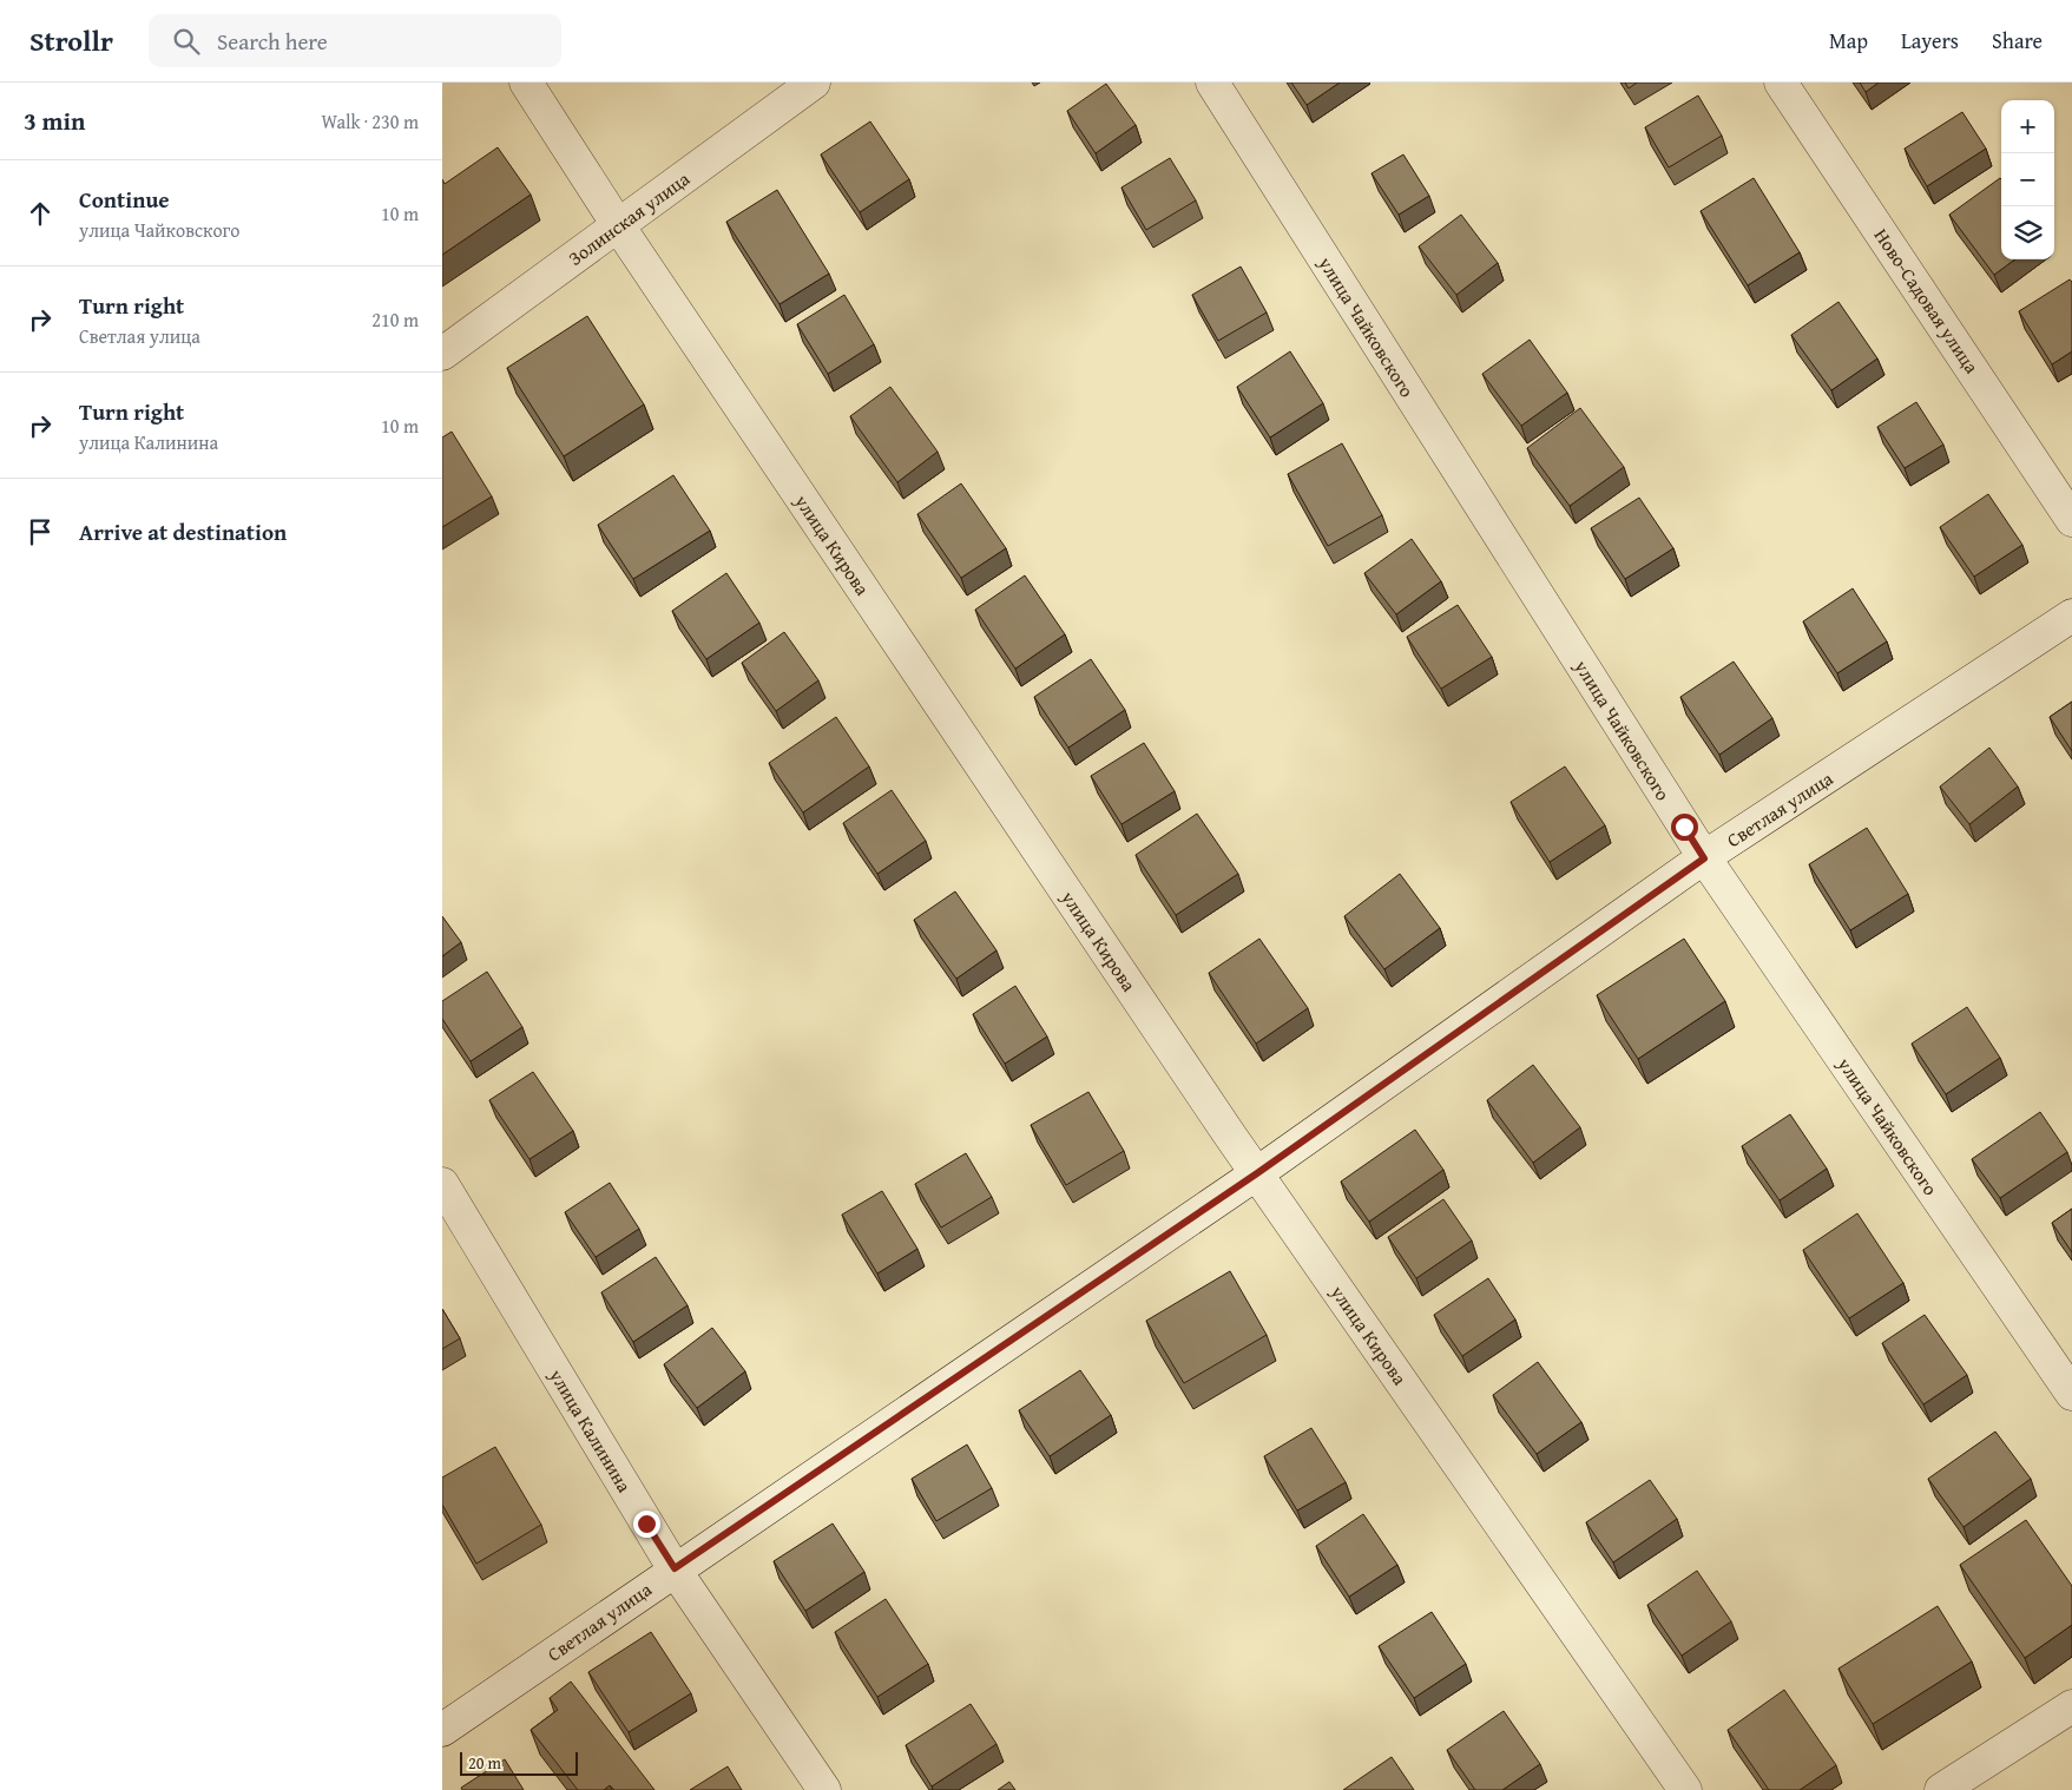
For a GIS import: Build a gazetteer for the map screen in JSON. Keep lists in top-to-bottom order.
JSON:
{
  "streets": {
    "street": [
      "Золинская улица",
      "Ново-Садовая улица",
      "улица Чайковского",
      "улица Кирова",
      "Светлая улица",
      "улица Калинина"
    ]
  },
  "crossings": [
    ["Золинская улица", "улица Кирова"],
    ["улица Чайковского", "Светлая улица"],
    ["улица Кирова", "Светлая улица"],
    ["Светлая улица", "улица Калинина"]
  ],
  "scale_bar": "20 m",
  "page": {
    "header": "Strollr",
    "search": "Search here",
    "nav": ["Map", "Layers", "Share"],
    "heading": ["3 min", "Walk · 230 m"],
    "map_buttons": ["+", "−"],
    "list": [
      ["Continue", "улица Чайковского", "10 m"],
      ["Turn right", "Светлая улица", "210 m"],
      ["Turn right", "улица Калинина", "10 m"],
      "Arrive at destination"
    ],
    "scale": "20 m"
  }
}
